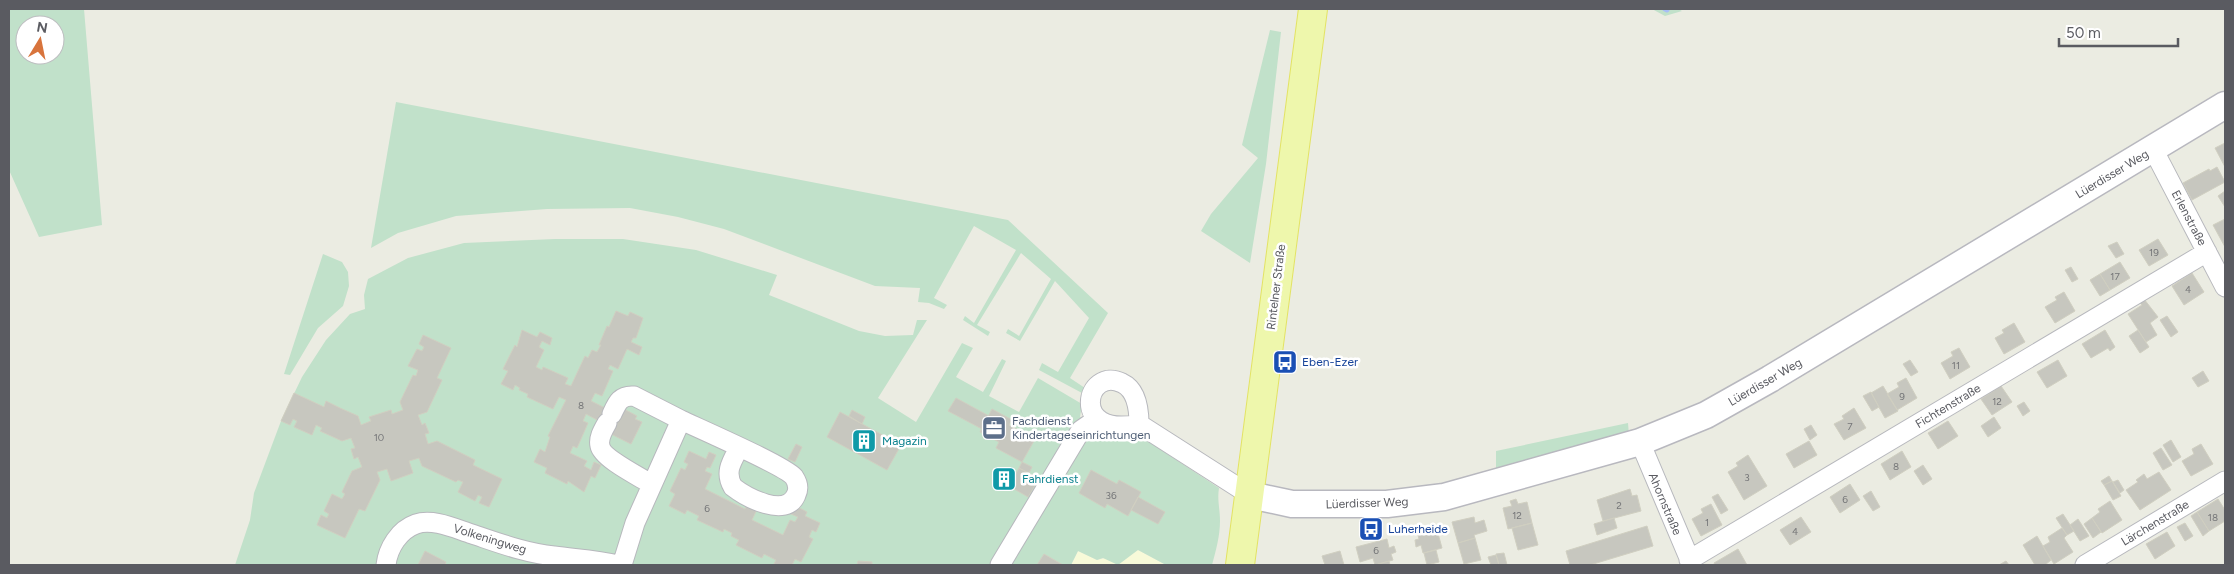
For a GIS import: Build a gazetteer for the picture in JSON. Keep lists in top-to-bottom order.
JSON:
{
  "streets": {
    "main road": ["Lüerdisser Weg", "Rintelner Straße"],
    "street": [
      "Erlenstraße",
      "Fichtenstraße",
      "Ahornstraße",
      "Lärchenstraße",
      "Volkeningweg"
    ]
  },
  "crossings": [
    ["Lüerdisser Weg", "Erlenstraße"],
    ["Lüerdisser Weg", "Rintelner Straße"],
    ["Lüerdisser Weg", "Ahornstraße"],
    ["Erlenstraße", "Fichtenstraße"],
    ["Fichtenstraße", "Ahornstraße"]
  ],
  "places": {
    "bus stop": ["Eben-Ezer", "Luherheide"],
    "office": ["Fachdienst Kindertageseinrichtungen"],
    "building": ["Magazin", "Fahrdienst"]
  },
  "house_numbers": [
    "19",
    "17",
    "4",
    "11",
    "9",
    "12",
    "8",
    "7",
    "10",
    "8",
    "3",
    "36",
    "6",
    "2",
    "6",
    "12",
    "18",
    "1",
    "4",
    "6"
  ],
  "scale_bar": "50 m",
  "north": "top"
}
